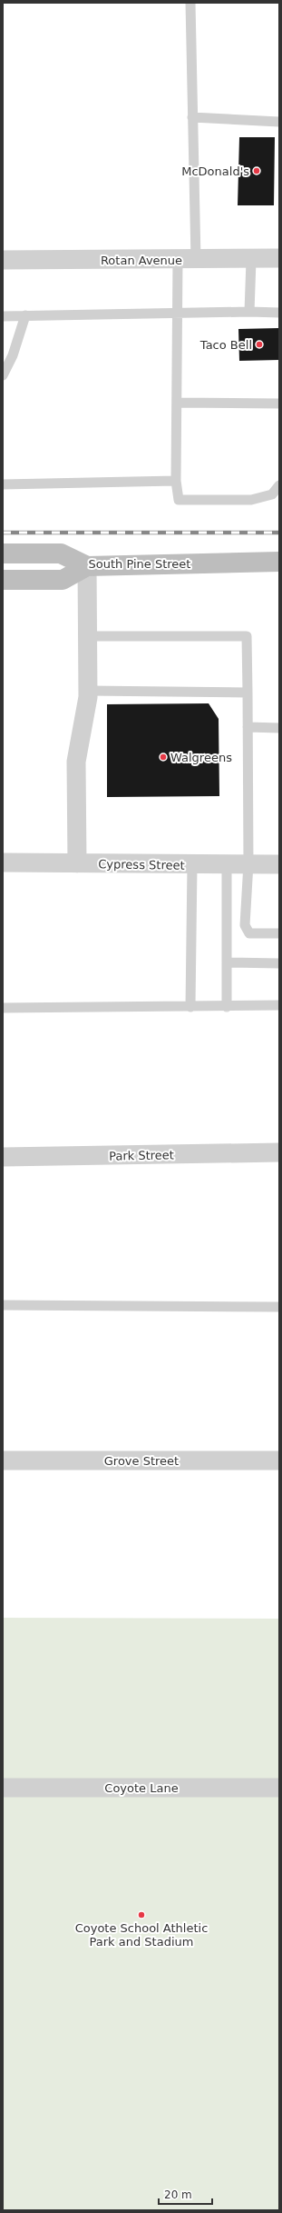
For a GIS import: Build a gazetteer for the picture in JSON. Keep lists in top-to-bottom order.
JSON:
{
  "streets": {
    "main road": ["South Pine Street"],
    "street": [
      "Rotan Avenue",
      "Cypress Street",
      "Park Street",
      "Grove Street",
      "Coyote Lane"
    ]
  },
  "places": [
    "McDonald's",
    "Taco Bell",
    "Walgreens",
    "Coyote School Athletic Park and Stadium"
  ],
  "scale_bar": "20 m"
}
